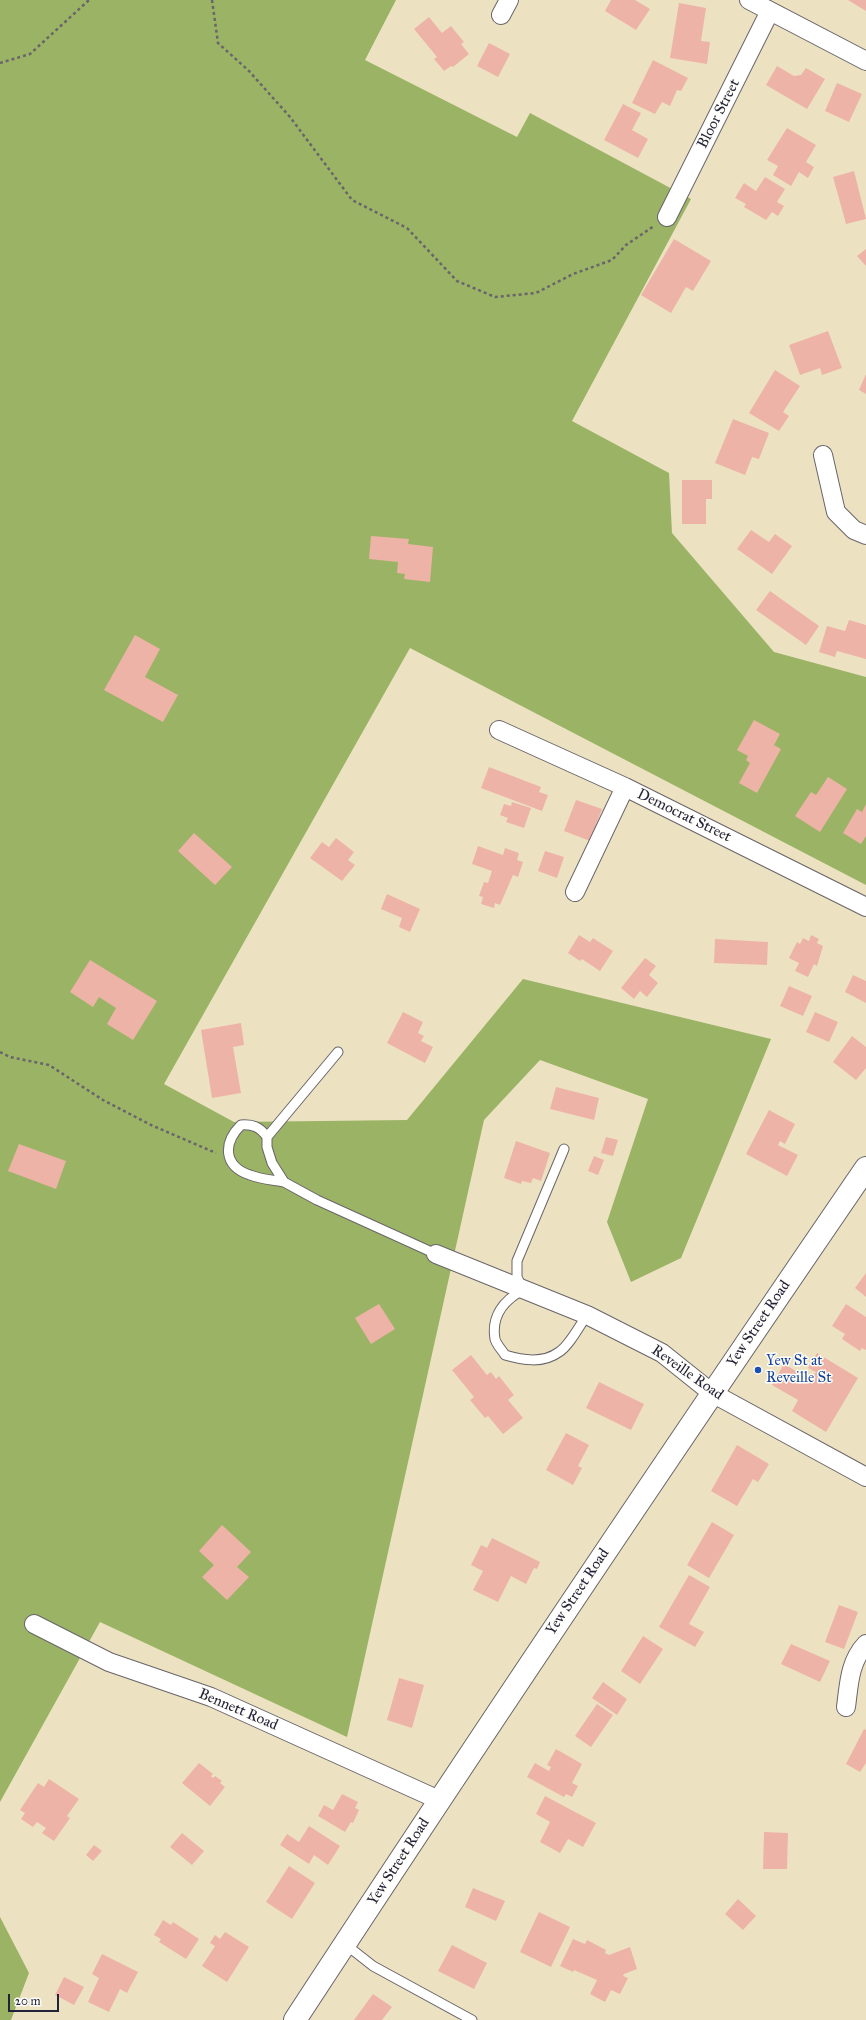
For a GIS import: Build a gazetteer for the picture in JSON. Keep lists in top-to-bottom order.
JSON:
{
  "streets": {
    "street": [
      "Bloor Street",
      "Democrat Street",
      "Yew Street Road",
      "Reveille Road",
      "Bennett Road"
    ]
  },
  "crossings": [
    ["Yew Street Road", "Reveille Road"],
    ["Yew Street Road", "Bennett Road"]
  ],
  "places": ["Yew St at Reveille St"],
  "scale_bar": "20 m"
}
